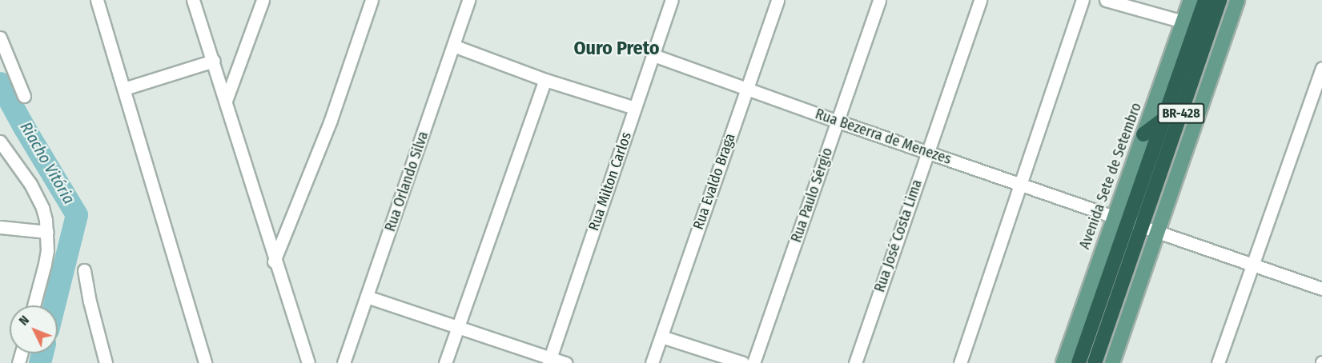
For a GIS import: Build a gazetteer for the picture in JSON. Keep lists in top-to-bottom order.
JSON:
{
  "streets": {
    "highway": ["BR-428", "Avenida Sete de Setembro"],
    "street": [
      "Rua Bezerra de Menezes",
      "Rua Orlando Silva",
      "Rua Milton Carlos",
      "Rua Evaldo Braga",
      "Rua Paulo Sérgio",
      "Rua José Costa Lima"
    ]
  },
  "crossings": [
    ["BR-428", "Rua Bezerra de Menezes"],
    ["Rua Bezerra de Menezes", "Avenida Sete de Setembro"],
    ["Rua Bezerra de Menezes", "Rua Milton Carlos"],
    ["Rua Bezerra de Menezes", "Rua Evaldo Braga"],
    ["Rua Bezerra de Menezes", "Rua Paulo Sérgio"],
    ["Rua Bezerra de Menezes", "Rua José Costa Lima"]
  ],
  "districts": ["Ouro Preto"],
  "water": ["Riacho Vitória"],
  "north": "top left"
}
